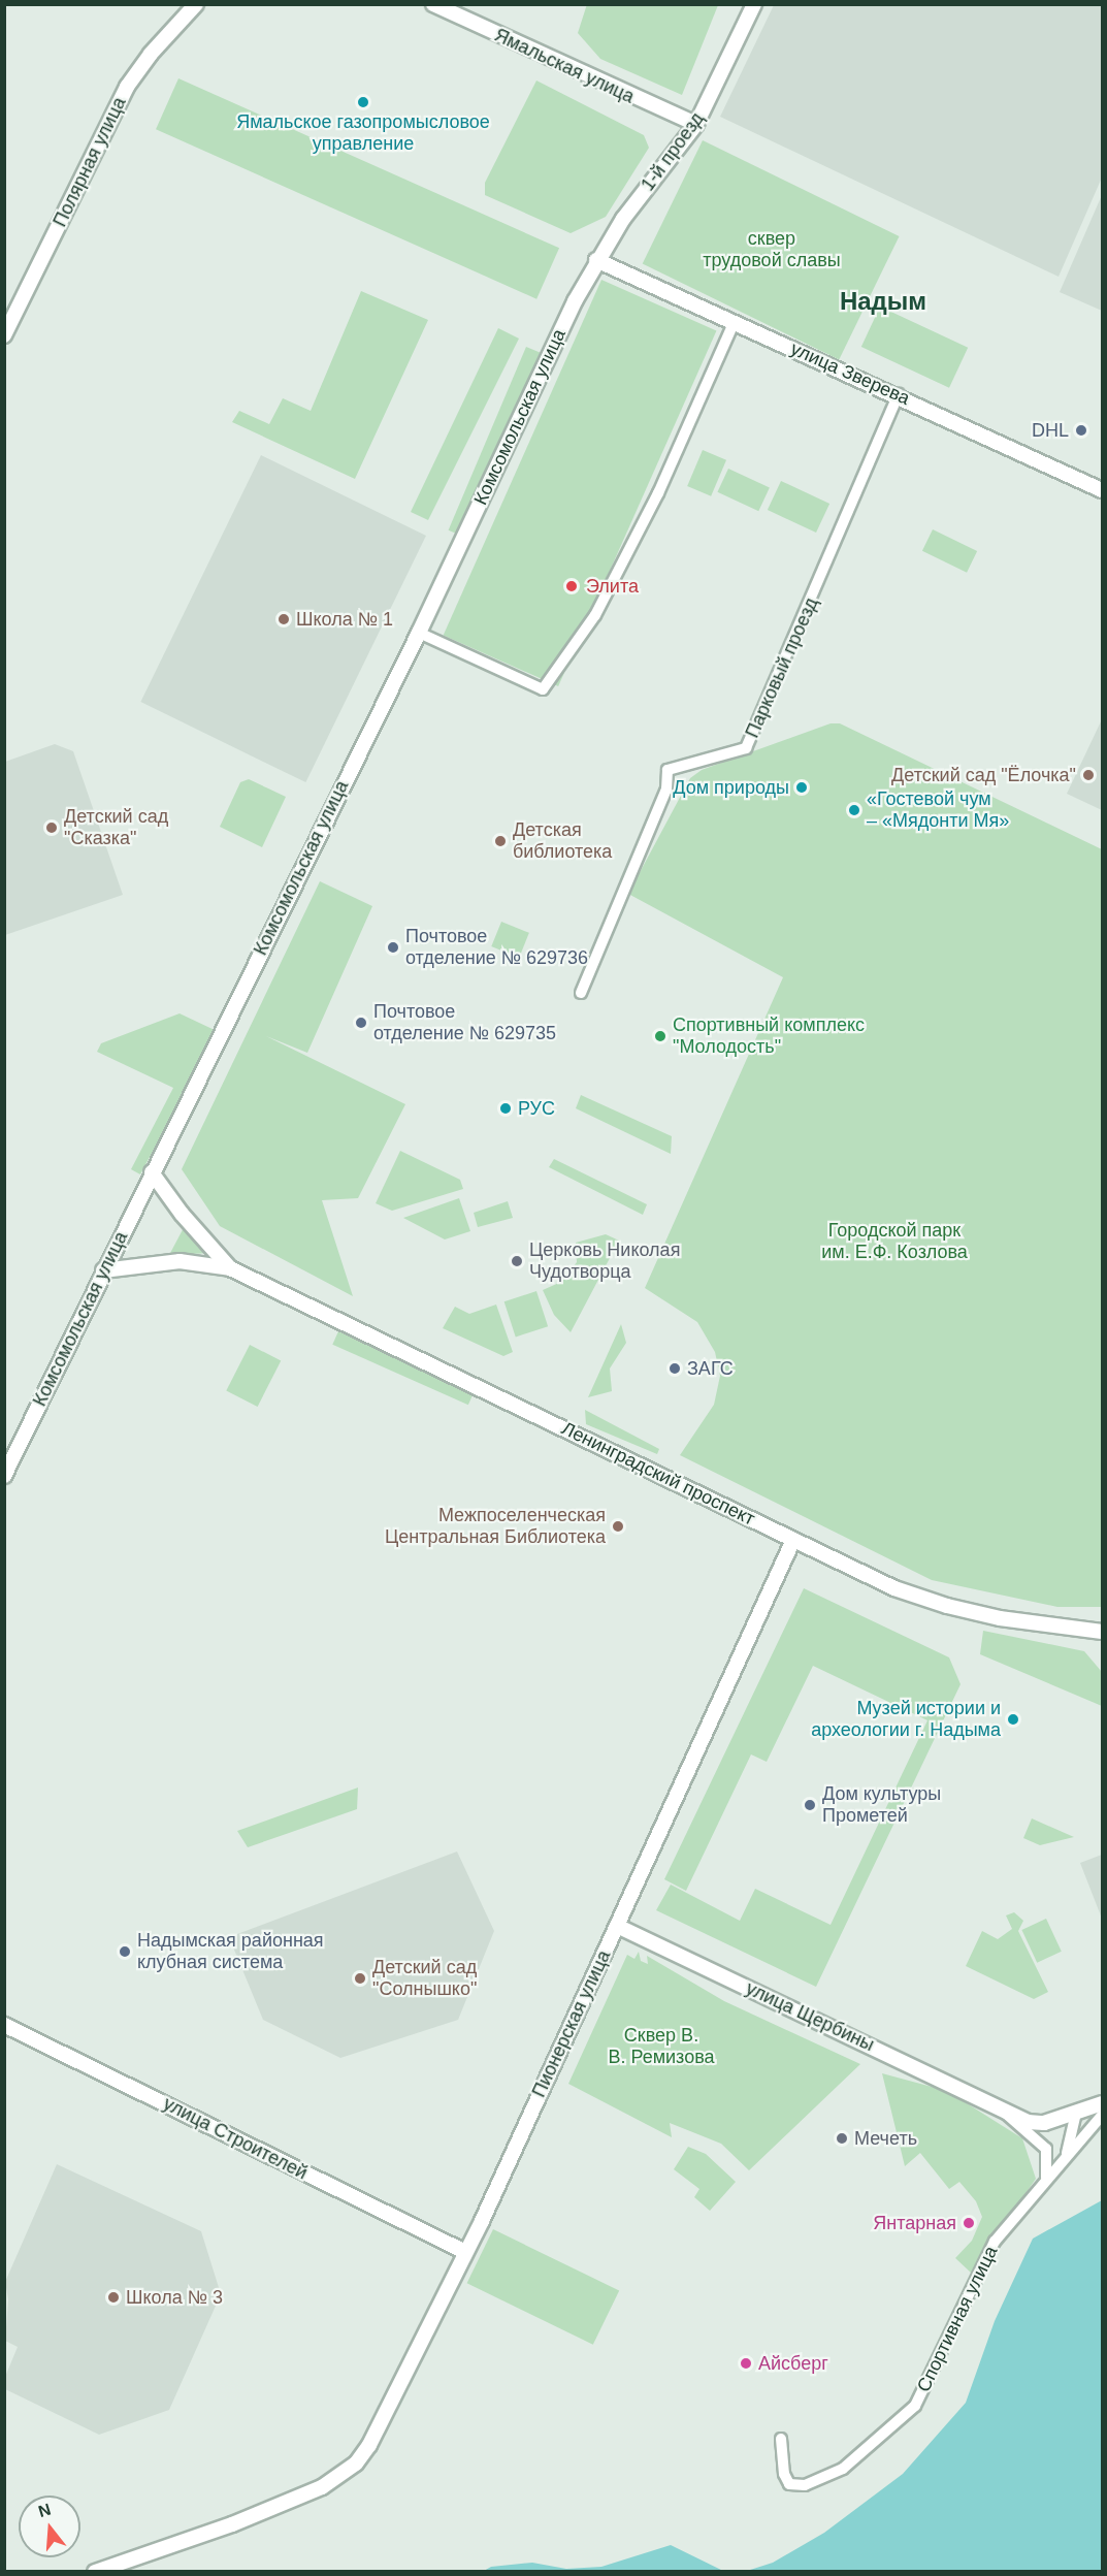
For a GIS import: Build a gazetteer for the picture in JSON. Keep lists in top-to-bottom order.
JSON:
{
  "streets": {
    "street": [
      "Ямальская улица",
      "1-й проезд",
      "Полярная улица",
      "улица Зверева",
      "Комсомольская улица",
      "Парковый проезд",
      "Ленинградский проспект",
      "улица Щербины",
      "Пионерская улица",
      "улица Строителей",
      "Спортивная улица"
    ]
  },
  "crossings": [
    ["Ямальская улица", "1-й проезд"],
    ["1-й проезд", "улица Зверева"],
    ["1-й проезд", "Комсомольская улица"],
    ["улица Зверева", "Комсомольская улица"],
    ["улица Зверева", "Парковый проезд"],
    ["Ленинградский проспект", "Пионерская улица"],
    ["улица Щербины", "Пионерская улица"],
    ["Пионерская улица", "улица Строителей"]
  ],
  "districts": ["Надым"],
  "parks": ["сквер трудовой славы", "Городской парк им. Е.Ф. Козлова", "Сквер В. В. Ремизова"],
  "places": [
    "Ямальское газопромысловое управление",
    "DHL",
    "Элита",
    "Школа № 1",
    "Детский сад \"Ёлочка\"",
    "Дом природы",
    "«Гостевой чум – «Мядонти Мя»",
    "Детский сад \"Сказка\"",
    "Детская библиотека",
    "Почтовое отделение № 629736",
    "Почтовое отделение № 629735",
    "Спортивный комплекс \"Молодость\"",
    "РУС",
    "Церковь Николая Чудотворца",
    "ЗАГС",
    "Межпоселенческая Центральная Библиотека",
    "Музей истории и археологии г. Надыма",
    "Дом культуры Прометей",
    "Надымская районная клубная система",
    "Детский сад \"Солнышко\"",
    "Мечеть",
    "Янтарная",
    "Школа № 3",
    "Айсберг"
  ],
  "north": "top"
}
